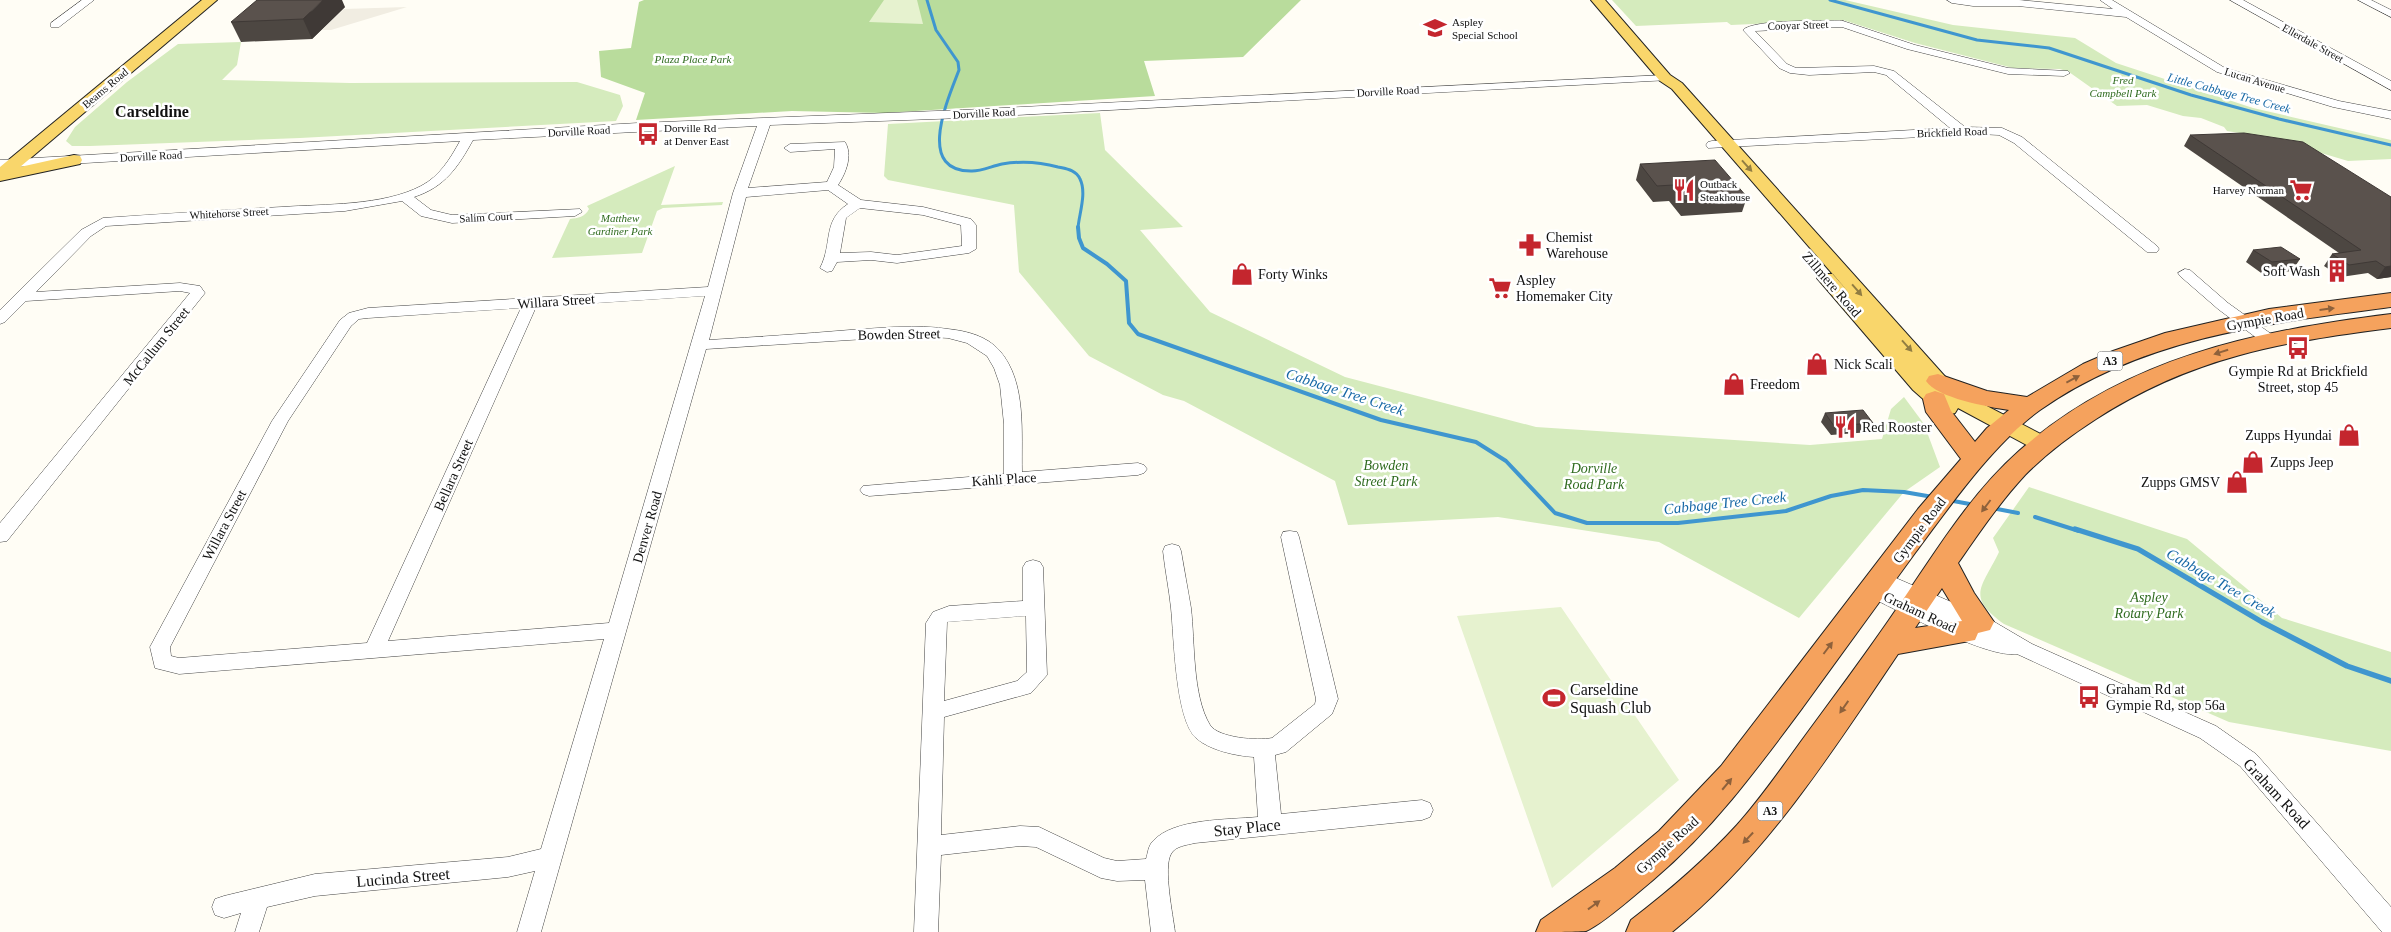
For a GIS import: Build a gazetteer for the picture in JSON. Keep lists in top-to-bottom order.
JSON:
{
  "streets": {
    "highway": ["Gympie Road", "A3"],
    "main road": ["Beams Road", "Zillmere Road"],
    "street": [
      "Cooyar Street",
      "Ellerdale Street",
      "Lucan Avenue",
      "Dorville Road",
      "Brickfield Road",
      "Whitehorse Street",
      "Salim Court",
      "Willara Street",
      "Bowden Street",
      "McCallum Street",
      "Bellara Street",
      "Kahli Place",
      "Denver Road",
      "Graham Road",
      "Stay Place",
      "Lucinda Street"
    ]
  },
  "crossings": [
    ["Cooyar Street", "Brickfield Road"],
    ["Beams Road", "Dorville Road"],
    ["Dorville Road", "Whitehorse Street"],
    ["Dorville Road", "Zillmere Road"],
    ["Dorville Road", "Denver Road"],
    ["Brickfield Road", "Zillmere Road"],
    ["Whitehorse Street", "Salim Court"],
    ["Whitehorse Street", "McCallum Street"],
    ["Zillmere Road", "Gympie Road"],
    ["Willara Street", "Bellara Street"],
    ["Willara Street", "Denver Road"],
    ["Gympie Road", "Graham Road"],
    ["Bowden Street", "Kahli Place"],
    ["Bowden Street", "Denver Road"],
    ["Denver Road", "Lucinda Street"]
  ],
  "districts": ["Carseldine"],
  "water": ["Little Cabbage Tree Creek", "Cabbage Tree Creek"],
  "parks": [
    "Plaza Place Park",
    "Fred Campbell Park",
    "Matthew Gardiner Park",
    "Bowden Street Park",
    "Dorville Road Park",
    "Aspley Rotary Park"
  ],
  "places": {
    "school or university": ["Aspley Special School"],
    "bus stop": ["Dorville Rd at Denver East", "Gympie Rd at Brickfield Street, stop 45", "Graham Rd at Gympie Rd, stop 56a"],
    "restaurant": ["Outback Steakhouse", "Red Rooster"],
    "supermarket": ["Harvey Norman", "Aspley Homemaker City"],
    "pharmacy": ["Chemist Warehouse"],
    "building": ["Soft Wash"],
    "shop": [
      "Forty Winks",
      "Nick Scali",
      "Freedom",
      "Zupps Hyundai",
      "Zupps Jeep",
      "Zupps GMSV"
    ],
    "sports": ["Carseldine Squash Club"]
  }
}
